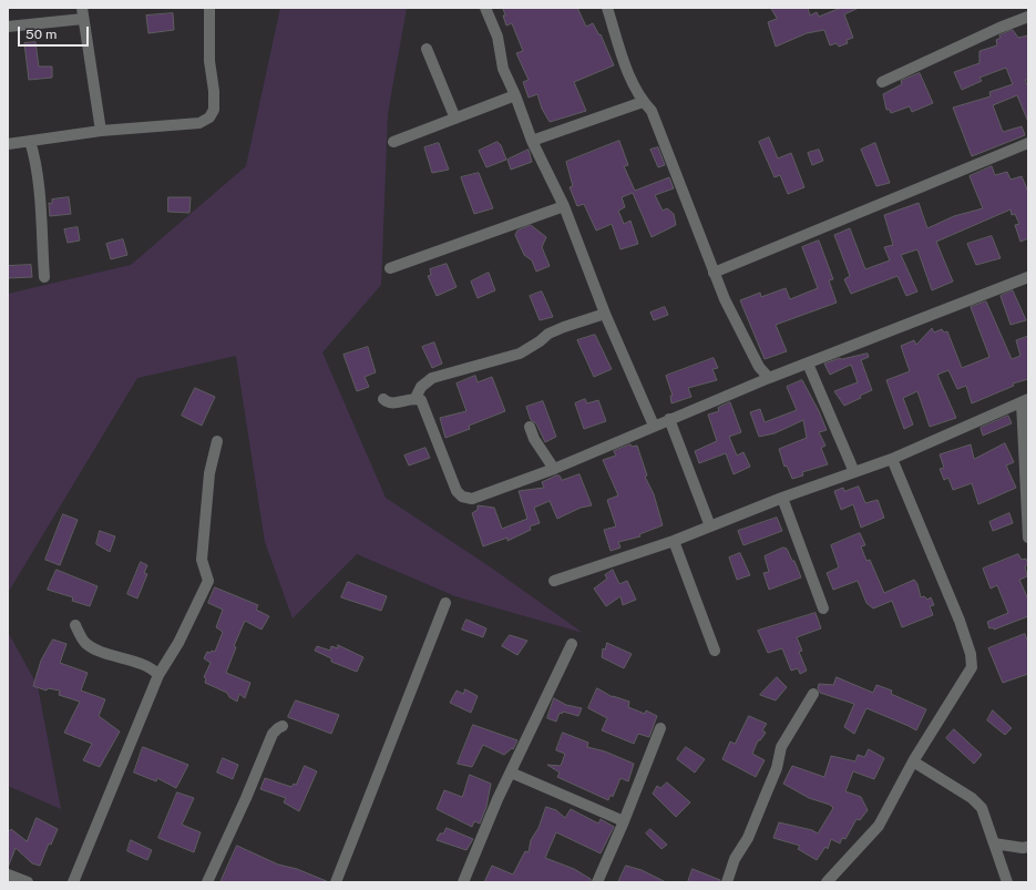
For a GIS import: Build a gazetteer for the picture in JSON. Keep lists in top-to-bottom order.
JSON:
{
  "scale_bar": "50 m"
}
